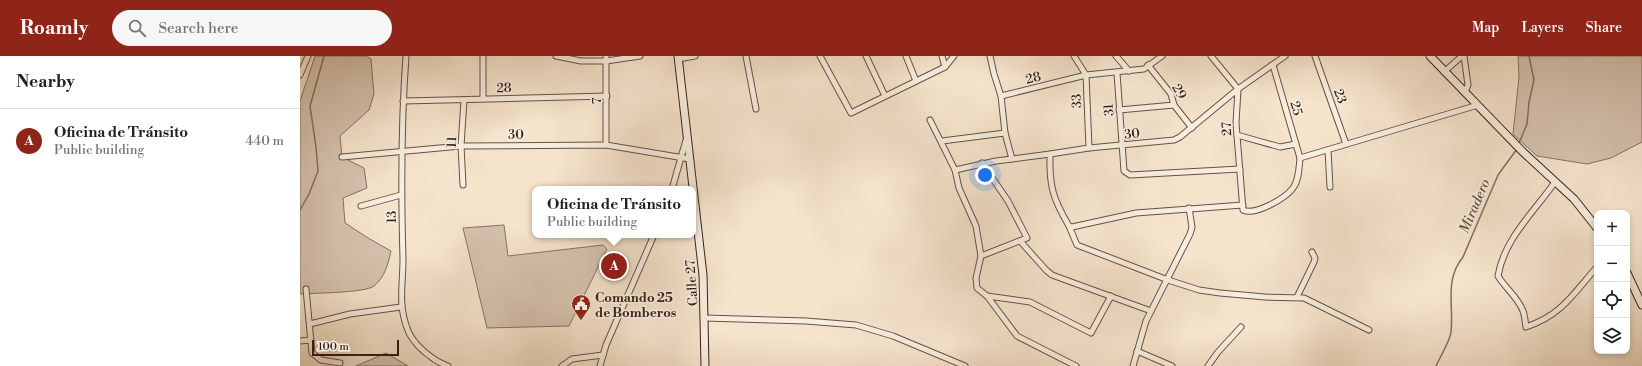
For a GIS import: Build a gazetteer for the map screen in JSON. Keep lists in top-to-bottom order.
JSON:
{
  "streets": {
    "main road": ["Calle 27"],
    "street": [
      "28",
      "29",
      "23",
      "7",
      "33",
      "25",
      "31",
      "27",
      "30",
      "11",
      "13"
    ]
  },
  "crossings": [
    ["28", "29"],
    ["28", "7"],
    ["28", "33"],
    ["28", "31"],
    ["28", "11"],
    ["28", "13"],
    ["29", "30"],
    ["7", "30"],
    ["33", "30"],
    ["25", "30"],
    ["31", "27"],
    ["31", "30"],
    ["27", "30"],
    ["30", "11"],
    ["30", "13"],
    ["30", "Calle 27"]
  ],
  "water": ["Miradero"],
  "places": {
    "public building": ["Comando 25 de Bomberos"]
  },
  "scale_bar": "100 m",
  "page": {
    "header": "Roamly",
    "search": "Search here",
    "nav": ["Map", "Layers", "Share"],
    "heading": "Nearby",
    "list": [
      {
        "mark": "A",
        "name": "Oficina de Tránsito",
        "note": "Public building",
        "value": "440 m"
      }
    ],
    "popup": ["Oficina de Tránsito", "Public building"],
    "map_buttons": ["+", "−"],
    "pins": "A",
    "scale": "100 m"
  }
}
